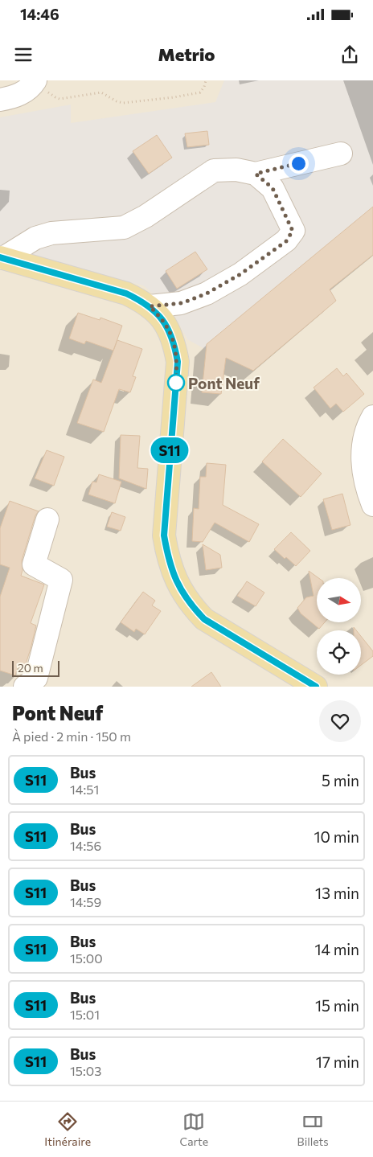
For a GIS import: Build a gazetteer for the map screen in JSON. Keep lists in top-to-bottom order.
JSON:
{
  "places": ["Pont Neuf"],
  "lines": ["bus line S11"],
  "scale_bar": "20 m",
  "north": "right",
  "page": {
    "status": "14:46",
    "header": "Metrio",
    "on_map": "S11",
    "scale": "20 m",
    "heading": ["Pont Neuf", "À pied · 2 min · 150 m"],
    "list": [
      {
        "mark": "S11",
        "name": "Bus",
        "note": "14:51",
        "value": "5 min"
      },
      {
        "mark": "S11",
        "name": "Bus",
        "note": "14:56",
        "value": "10 min"
      },
      {
        "mark": "S11",
        "name": "Bus",
        "note": "14:59",
        "value": "13 min"
      },
      {
        "mark": "S11",
        "name": "Bus",
        "note": "15:00",
        "value": "14 min"
      },
      {
        "mark": "S11",
        "name": "Bus",
        "note": "15:01",
        "value": "15 min"
      },
      {
        "mark": "S11",
        "name": "Bus",
        "note": "15:03",
        "value": "17 min"
      }
    ],
    "tabs": ["Itinéraire", "Carte", "Billets"]
  }
}
